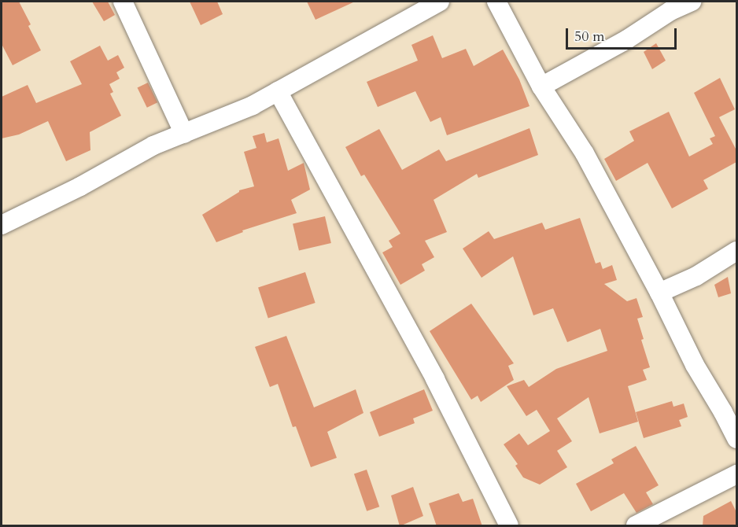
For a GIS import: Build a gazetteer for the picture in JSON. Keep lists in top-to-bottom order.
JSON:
{
  "scale_bar": "50 m"
}
